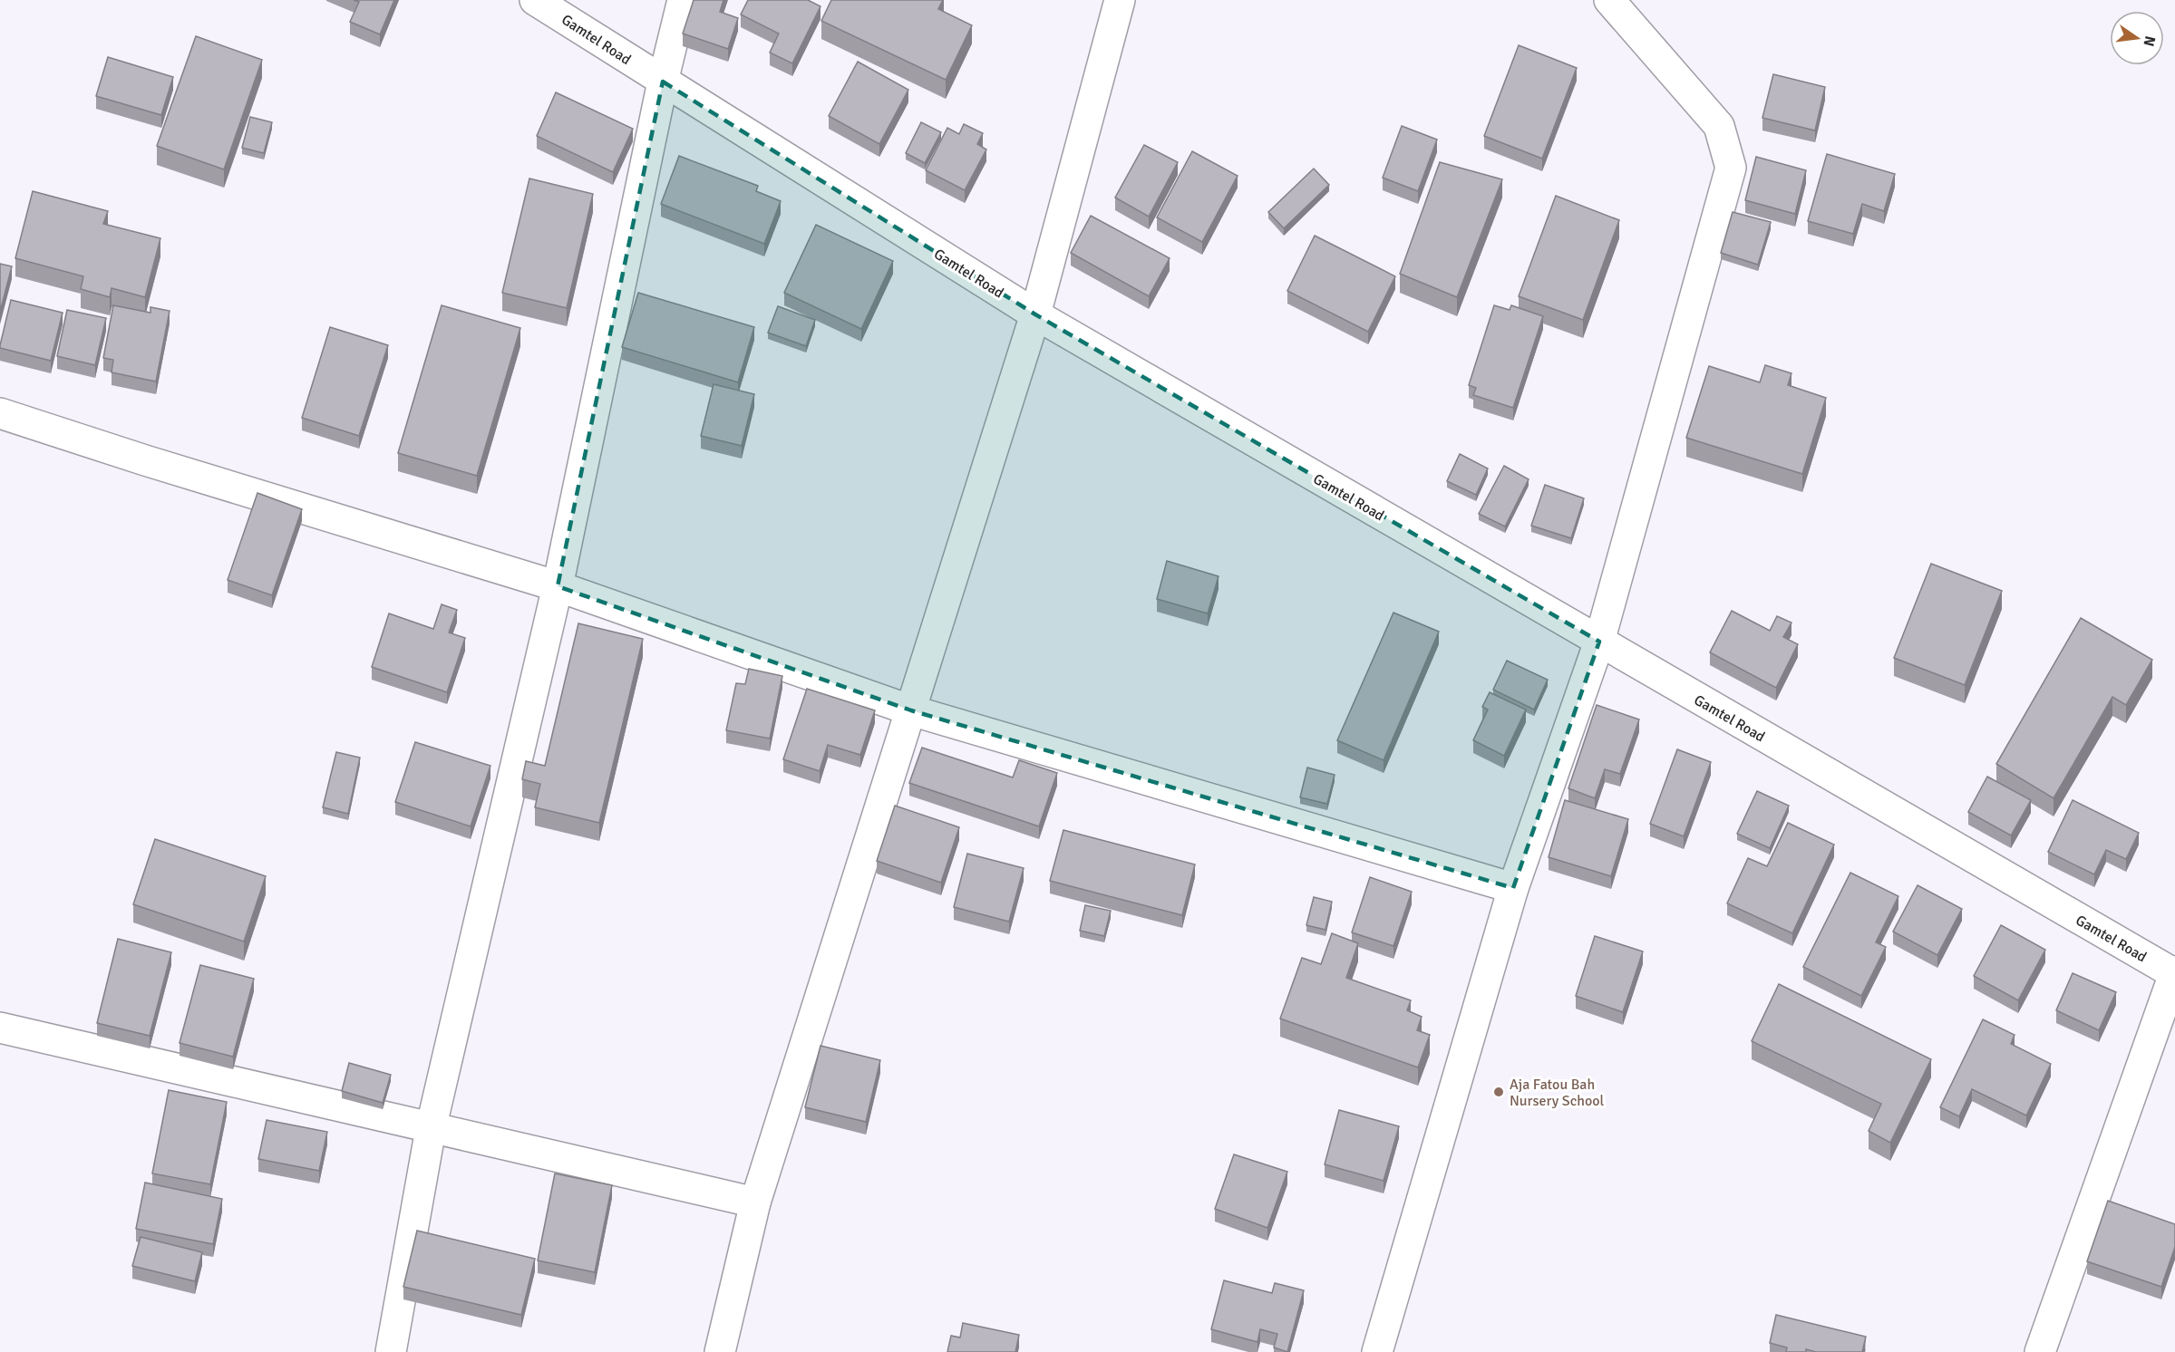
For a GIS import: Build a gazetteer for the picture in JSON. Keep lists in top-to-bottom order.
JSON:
{
  "streets": {
    "street": ["Gamtel Road"]
  },
  "places": ["Aja Fatou Bah Nursery School"],
  "north": "right"
}
